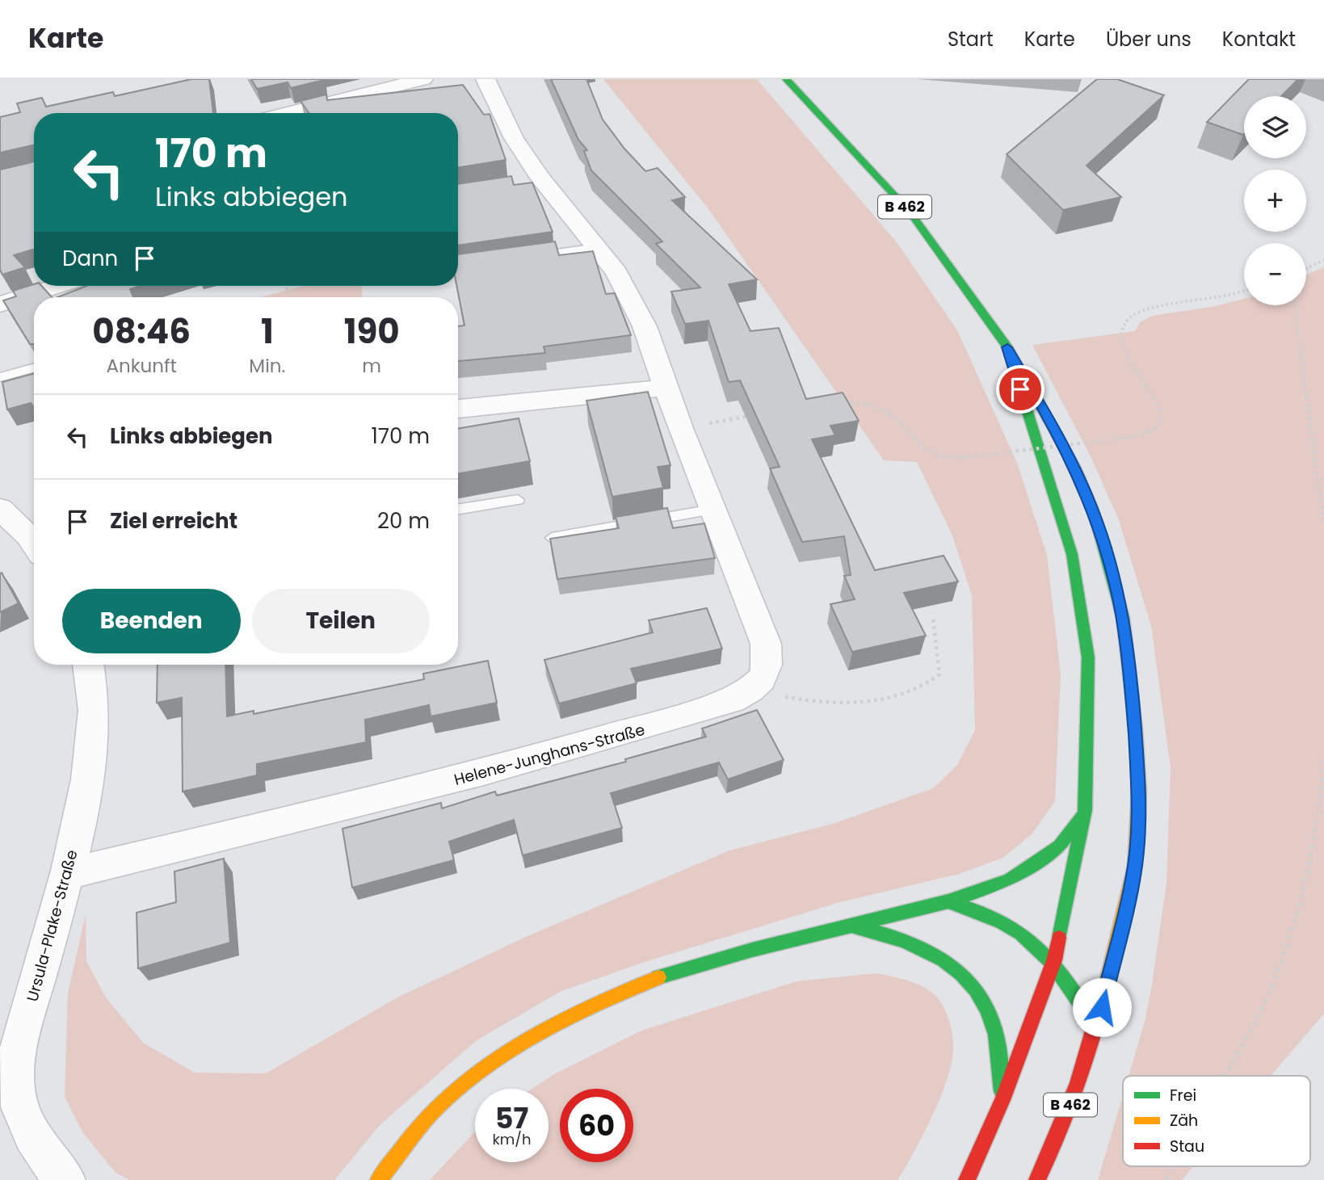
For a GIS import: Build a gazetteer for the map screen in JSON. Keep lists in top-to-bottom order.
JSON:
{
  "streets": {
    "main road": ["B 462"],
    "street": ["Helene-Junghans-Straße", "Ursula-Plake-Straße"]
  },
  "crossings": [
    ["Helene-Junghans-Straße", "Ursula-Plake-Straße"]
  ],
  "legend": ["Frei", "Zäh", "Stau"],
  "page": {
    "header": "Karte",
    "nav": [
      "Start",
      "Karte",
      "Über uns",
      "Kontakt"
    ],
    "map_buttons": ["+", "−"],
    "turn": ["170 m", "Links abbiegen"],
    "then": "Dann",
    "eta": [
      "08:46",
      "Ankunft",
      "1",
      "Min.",
      "190",
      "m"
    ],
    "list": [
      {
        "name": "Links abbiegen",
        "value": "170 m"
      },
      {
        "name": "Ziel erreicht",
        "value": "20 m"
      }
    ],
    "buttons": ["Beenden", "Teilen"],
    "speed": "57 km/h",
    "limit": "60"
  }
}
